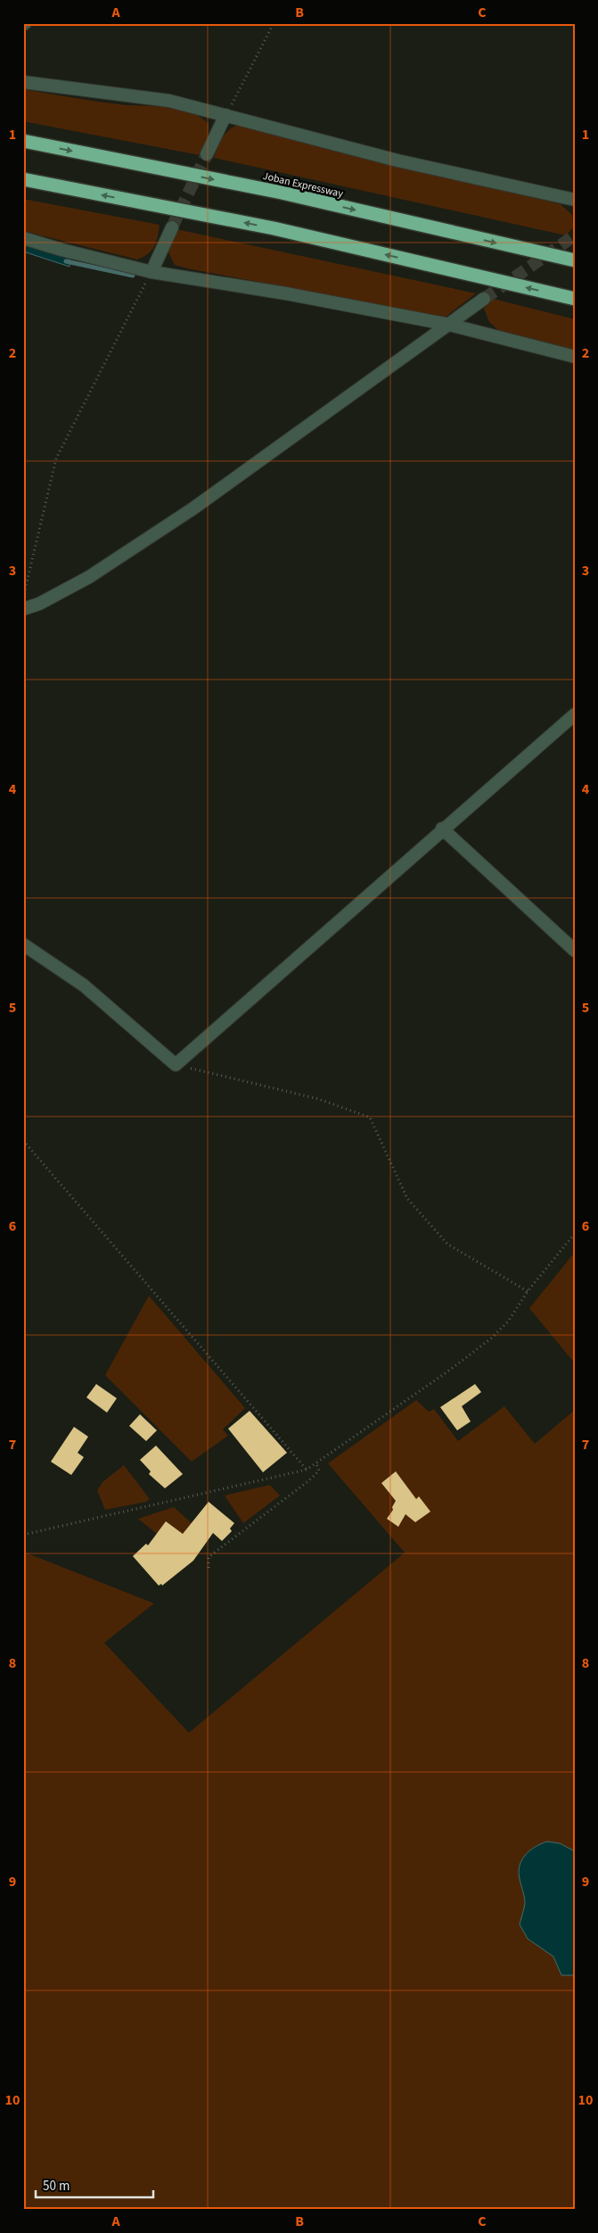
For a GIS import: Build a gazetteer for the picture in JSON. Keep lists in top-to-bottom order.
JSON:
{
  "streets": {
    "highway": ["Joban Expressway"]
  },
  "scale_bar": "50 m",
  "grid": {
    "columns": ["A", "B", "C"],
    "rows": [
      "1",
      "2",
      "3",
      "4",
      "5",
      "6",
      "7",
      "8",
      "9",
      "10"
    ]
  }
}
